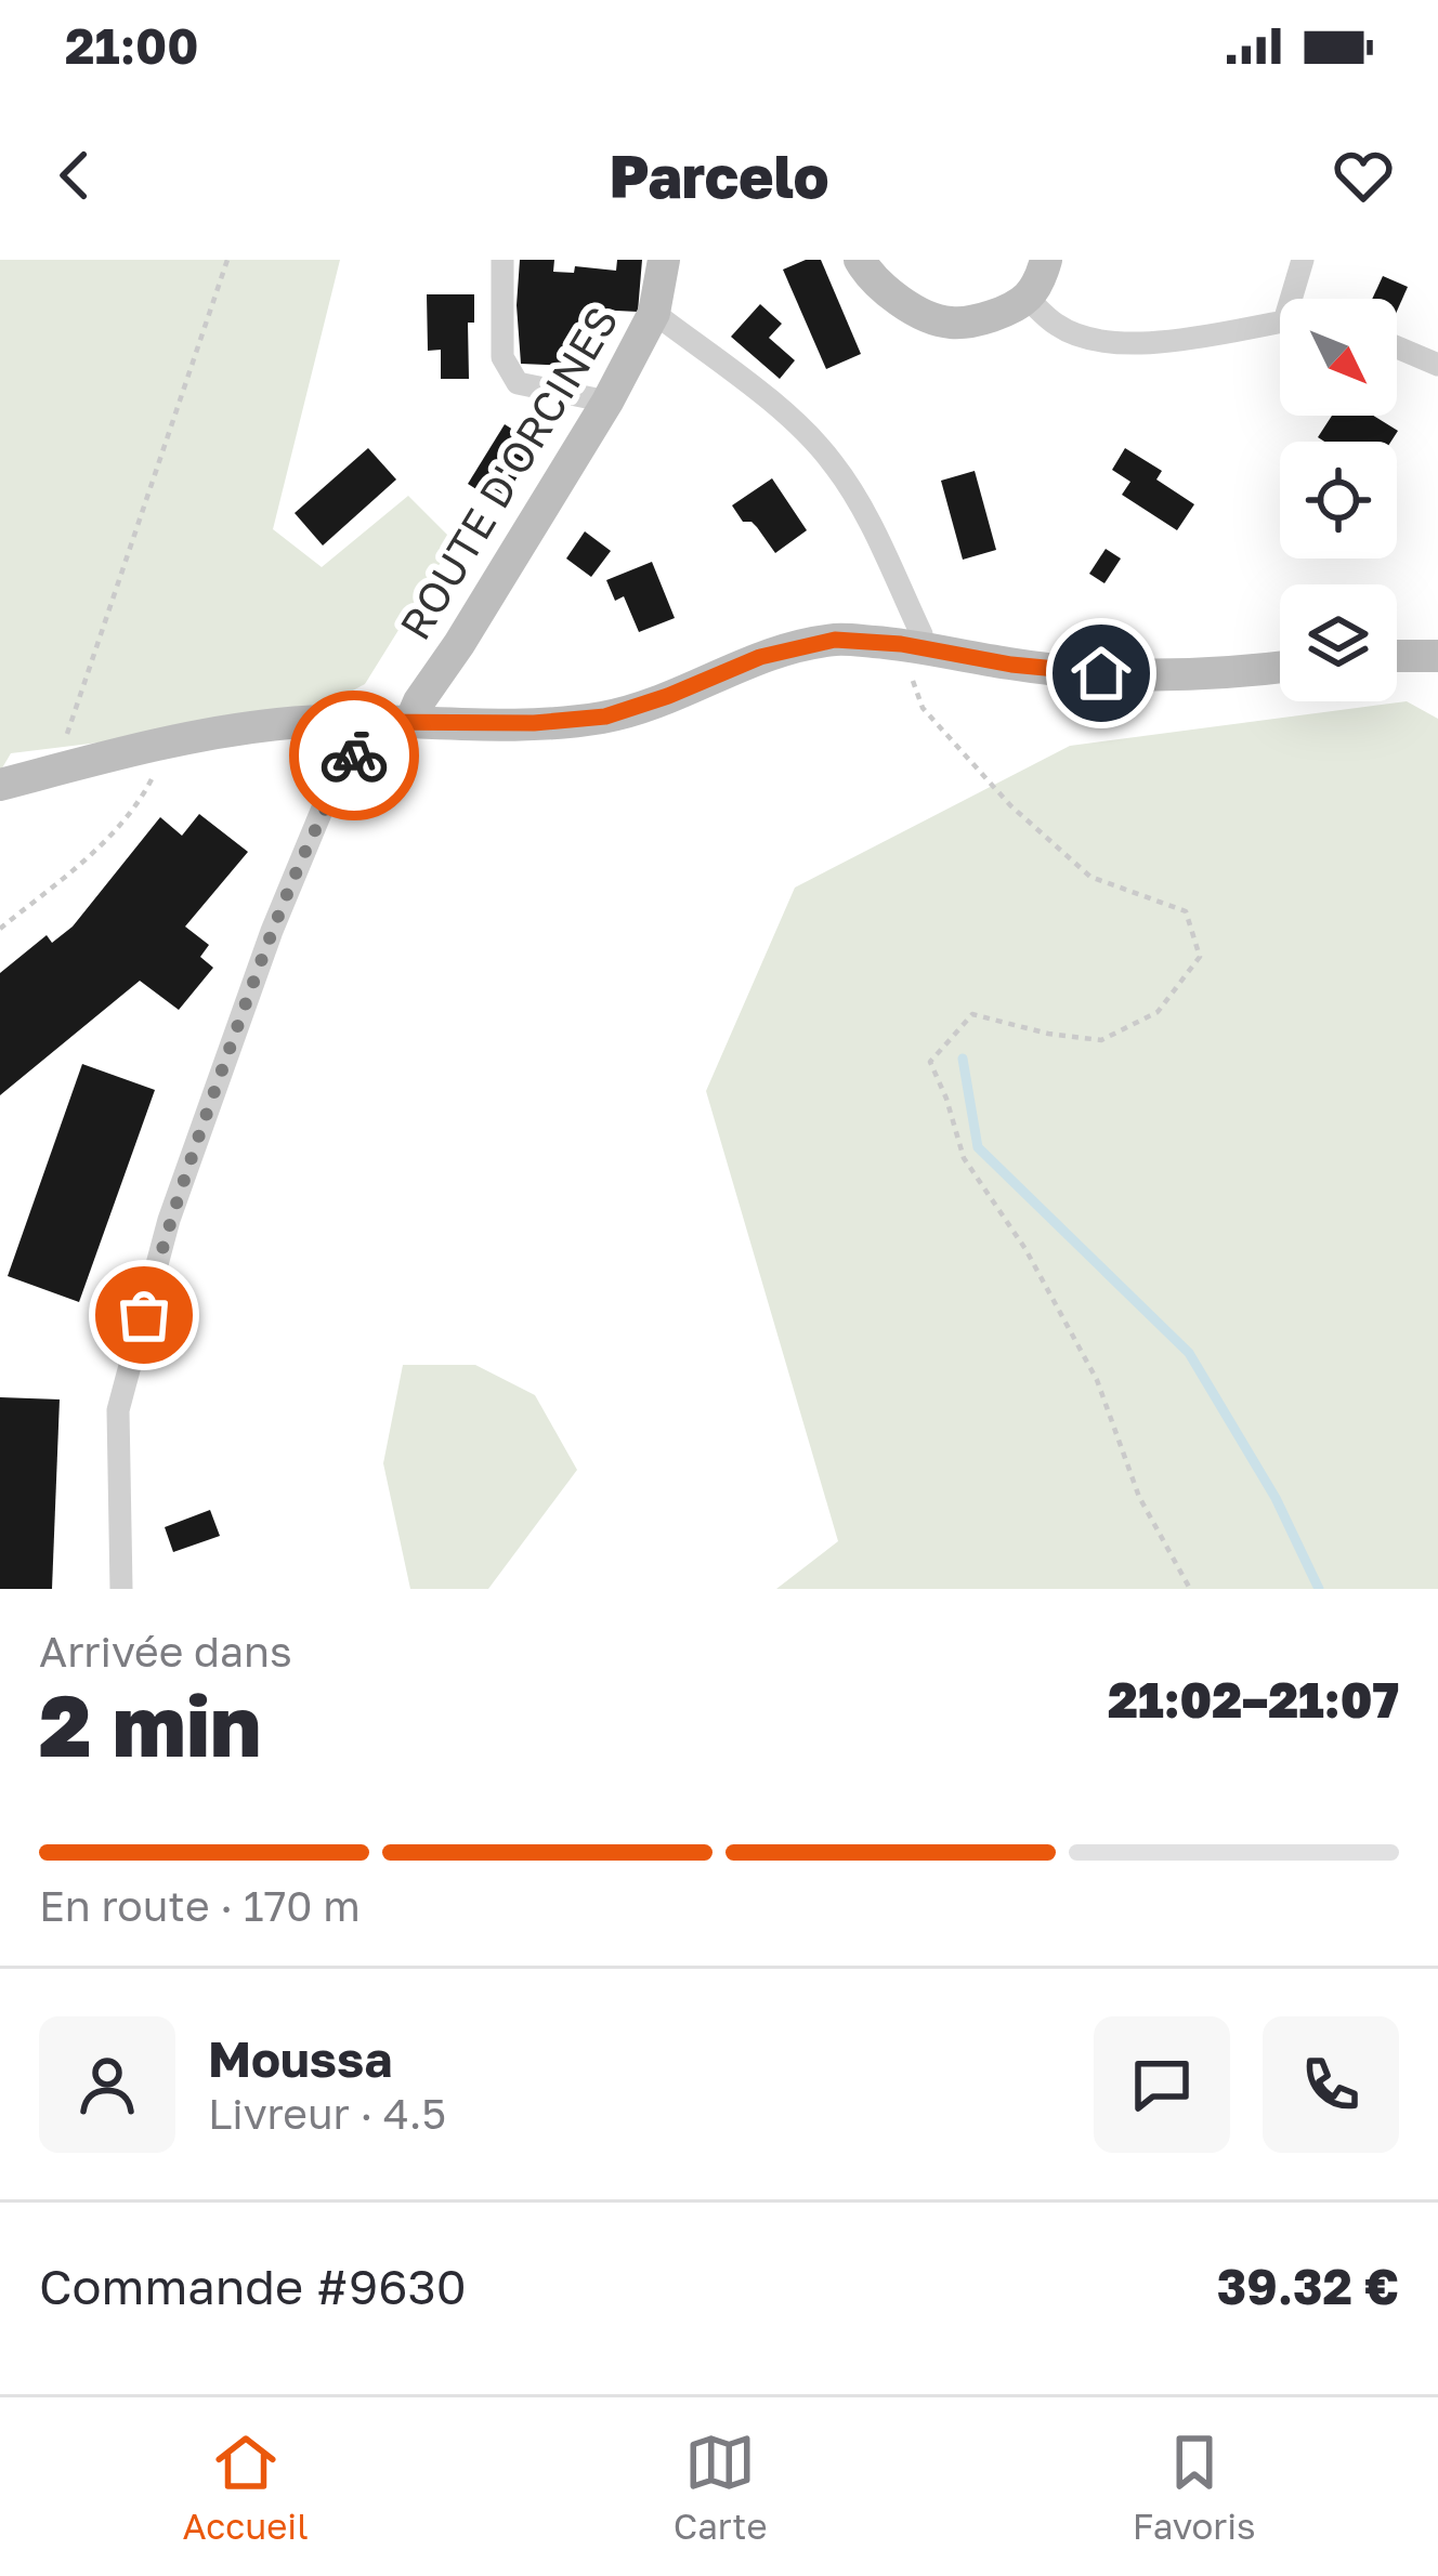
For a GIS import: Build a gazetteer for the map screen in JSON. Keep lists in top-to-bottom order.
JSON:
{
  "streets": {
    "street": ["ROUTE D'ORCINES"]
  },
  "north": "bottom right",
  "page": {
    "status": "21:00",
    "header": "Parcelo",
    "heading": ["2 min", "Arrivée dans", "21:02–21:07"],
    "panel": [
      "Moussa",
      "Livreur · 4.5",
      "Commande #9630",
      "39.32 €"
    ],
    "bar": "En route · 170 m",
    "tabs": ["Accueil", "Carte", "Favoris"]
  }
}
